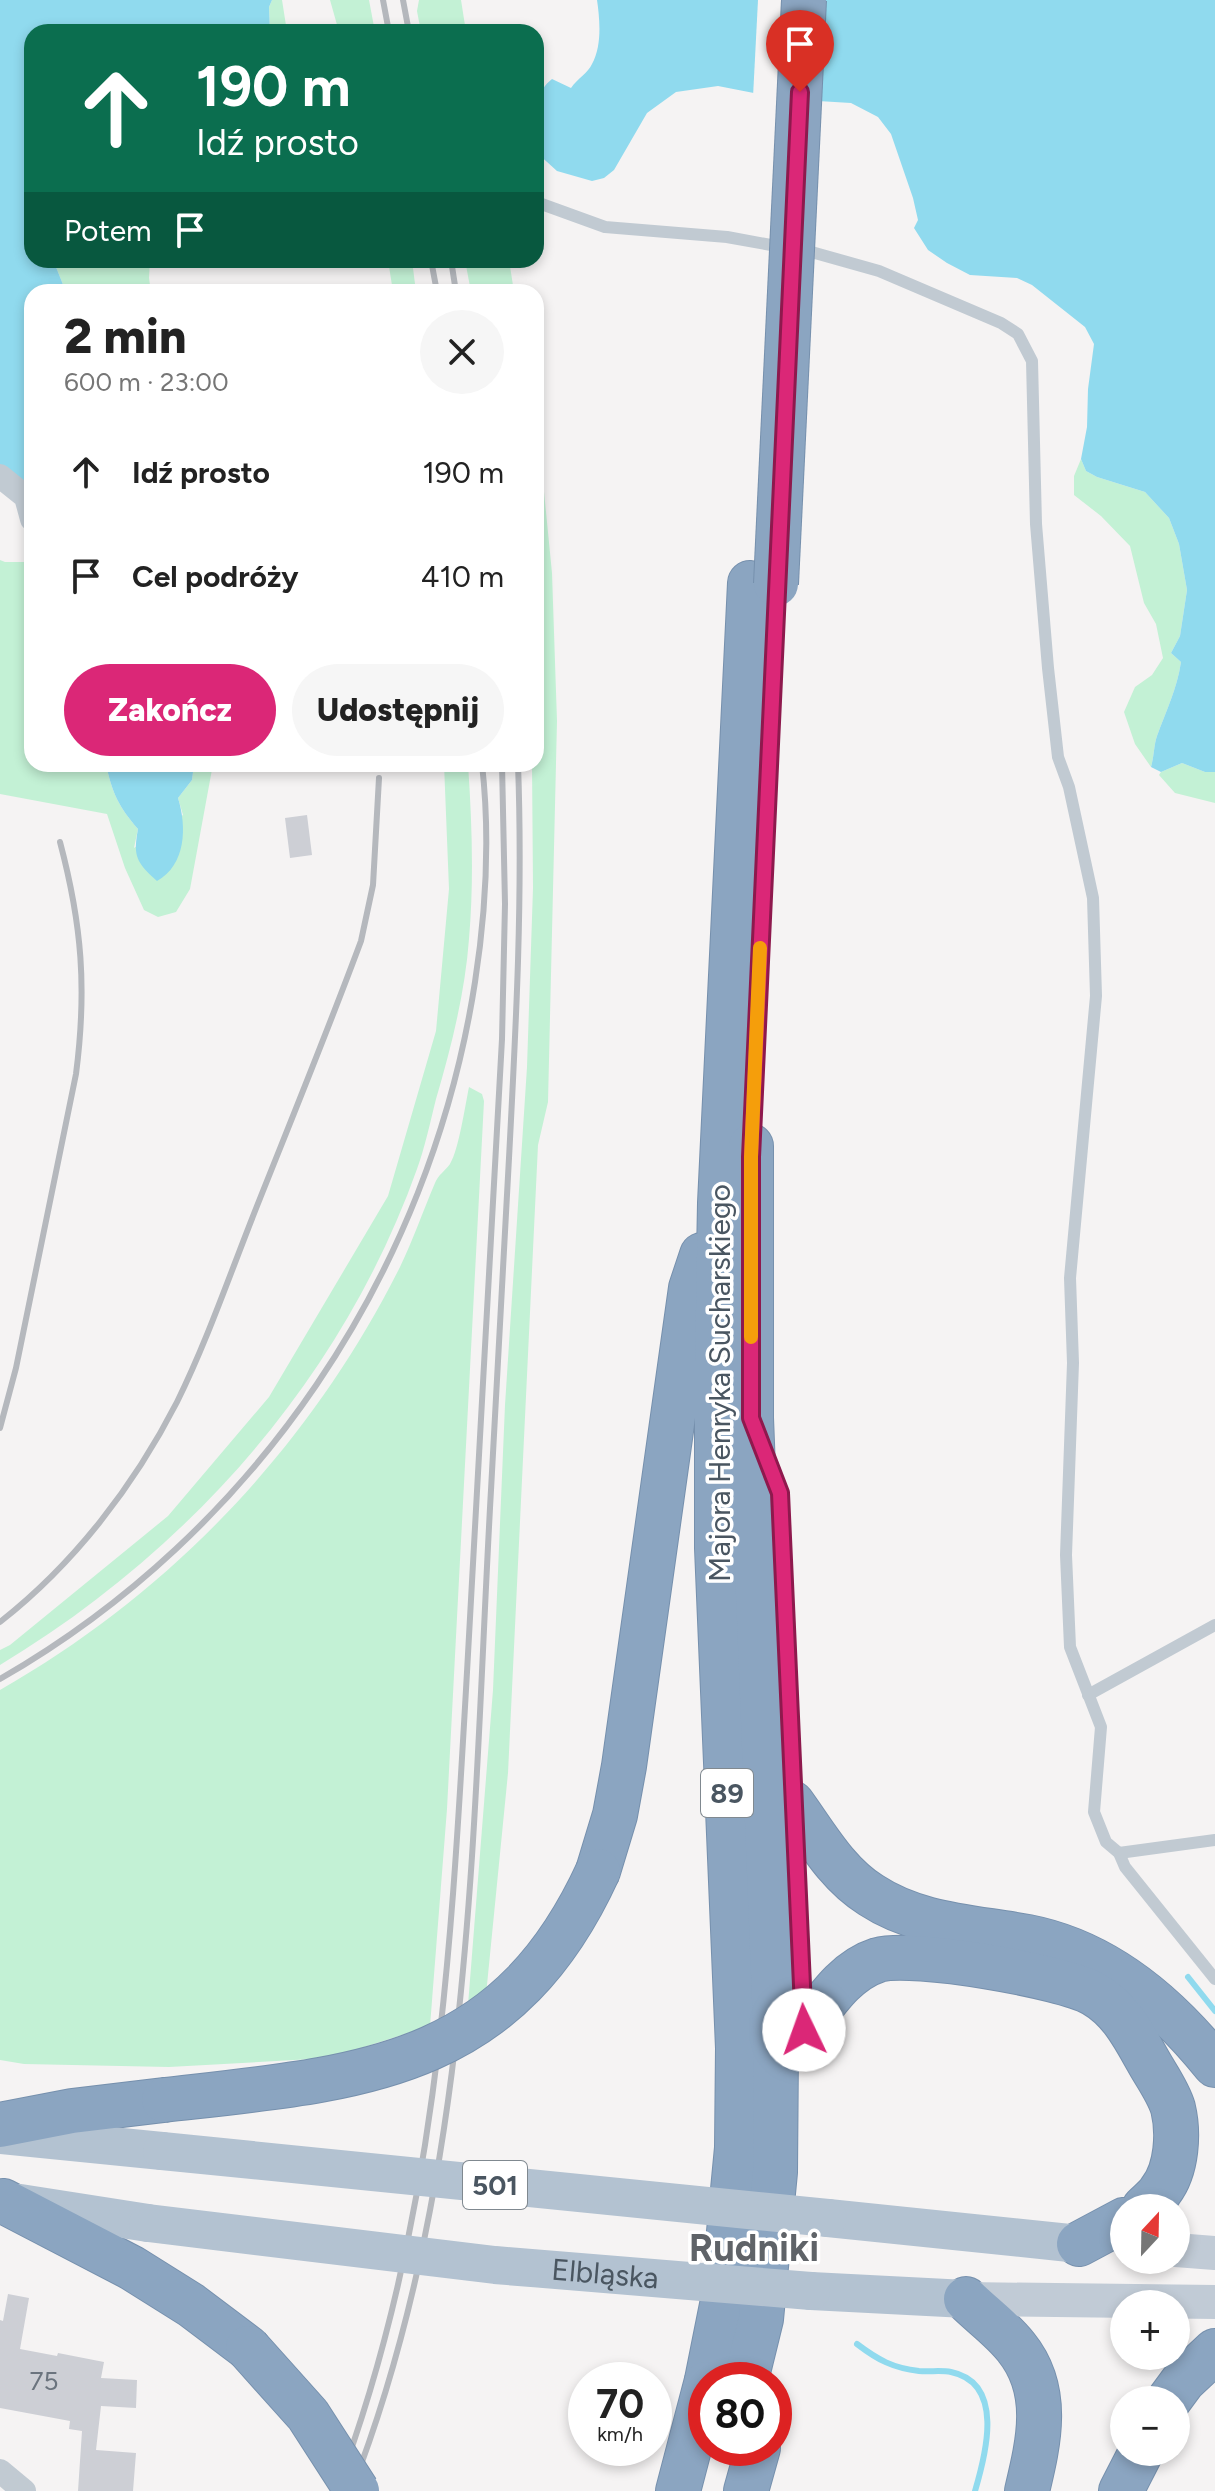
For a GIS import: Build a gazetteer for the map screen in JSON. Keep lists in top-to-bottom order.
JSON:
{
  "streets": {
    "highway": ["Majora Henryka Sucharskiego", "89"],
    "main road": ["501", "Elbląska"]
  },
  "districts": ["Rudniki"],
  "house_numbers": ["75"],
  "north": "top",
  "page": {
    "turn": ["190 m", "Idź prosto"],
    "then": "Potem",
    "heading": ["2 min", "600 m · 23:00"],
    "list": [
      {
        "name": "Idź prosto",
        "value": "190 m"
      },
      {
        "name": "Cel podróży",
        "value": "410 m"
      }
    ],
    "buttons": ["Zakończ", "Udostępnij"],
    "map_buttons": ["+", "−"],
    "speed": "70 km/h",
    "limit": "80"
  }
}
